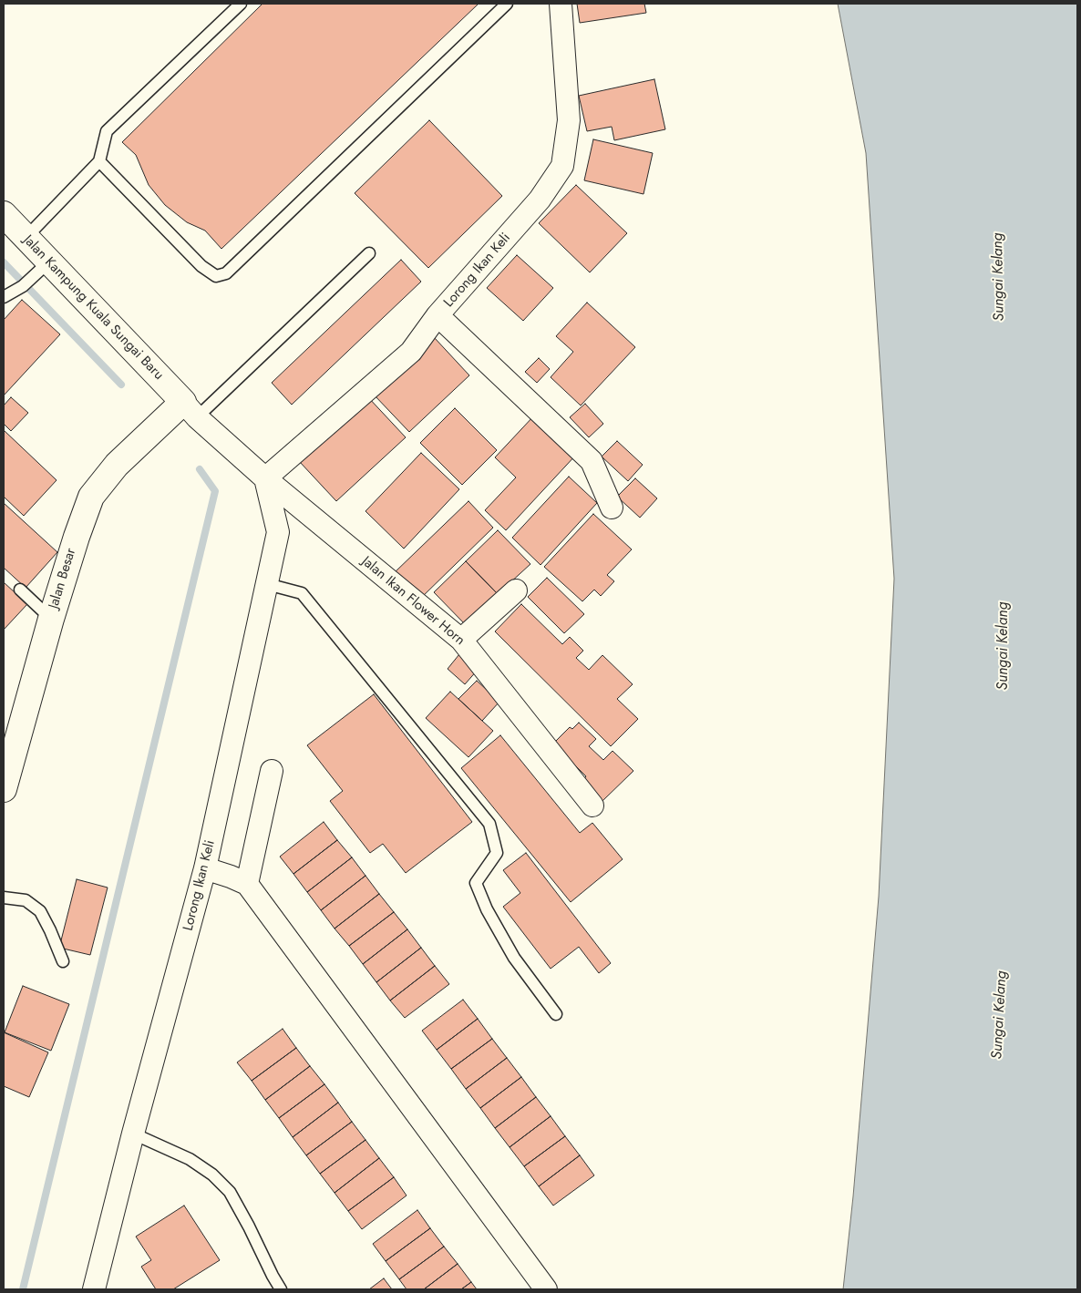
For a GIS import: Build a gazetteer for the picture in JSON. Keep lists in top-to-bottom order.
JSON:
{
  "streets": {
    "street": [
      "Lorong Ikan Keli",
      "Jalan Kampung Kuala Sungai Baru",
      "Jalan Besar",
      "Jalan Ikan Flower Horn"
    ]
  },
  "crossings": [
    ["Lorong Ikan Keli", "Jalan Ikan Flower Horn"],
    ["Jalan Kampung Kuala Sungai Baru", "Jalan Besar"]
  ],
  "water": ["Sungai Kelang"]
}
